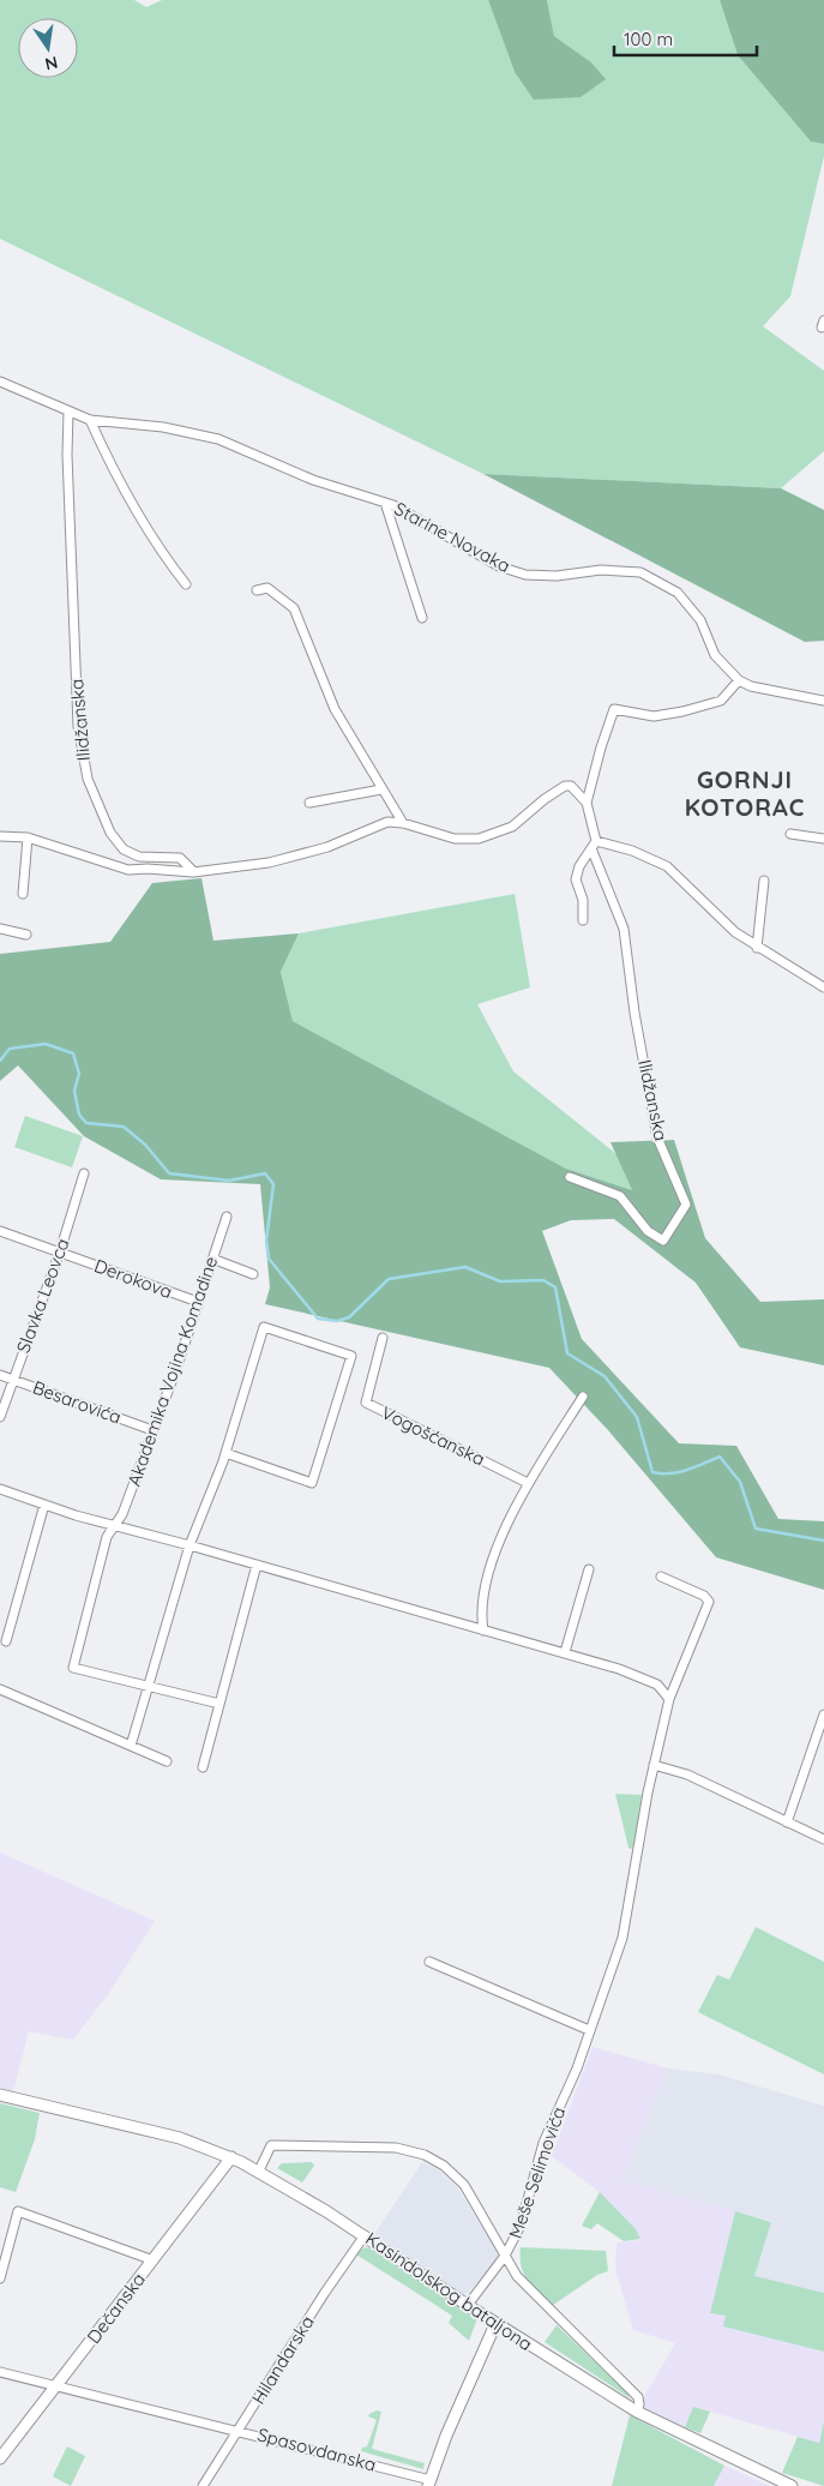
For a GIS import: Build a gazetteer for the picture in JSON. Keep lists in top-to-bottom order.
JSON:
{
  "streets": {
    "street": [
      "Starine Novaka",
      "Ilidžanska",
      "Derokova",
      "Slavka Leovca",
      "Akademika Vojina Komadine",
      "Besarovića",
      "Vogošćanska",
      "Meše Selimovića",
      "Kasindolskog bataljona",
      "Dečanska",
      "Hilandarska",
      "Spasovdanska"
    ]
  },
  "crossings": [
    ["Starine Novaka", "Ilidžanska"],
    ["Derokova", "Slavka Leovca"],
    ["Derokova", "Akademika Vojina Komadine"],
    ["Slavka Leovca", "Besarovića"],
    ["Akademika Vojina Komadine", "Besarovića"],
    ["Meše Selimovića", "Kasindolskog bataljona"],
    ["Kasindolskog bataljona", "Dečanska"],
    ["Kasindolskog bataljona", "Hilandarska"],
    ["Kasindolskog bataljona", "Spasovdanska"],
    ["Dečanska", "Spasovdanska"],
    ["Hilandarska", "Spasovdanska"]
  ],
  "districts": ["GORNJI KOTORAC"],
  "scale_bar": "100 m",
  "north": "bottom"
}
